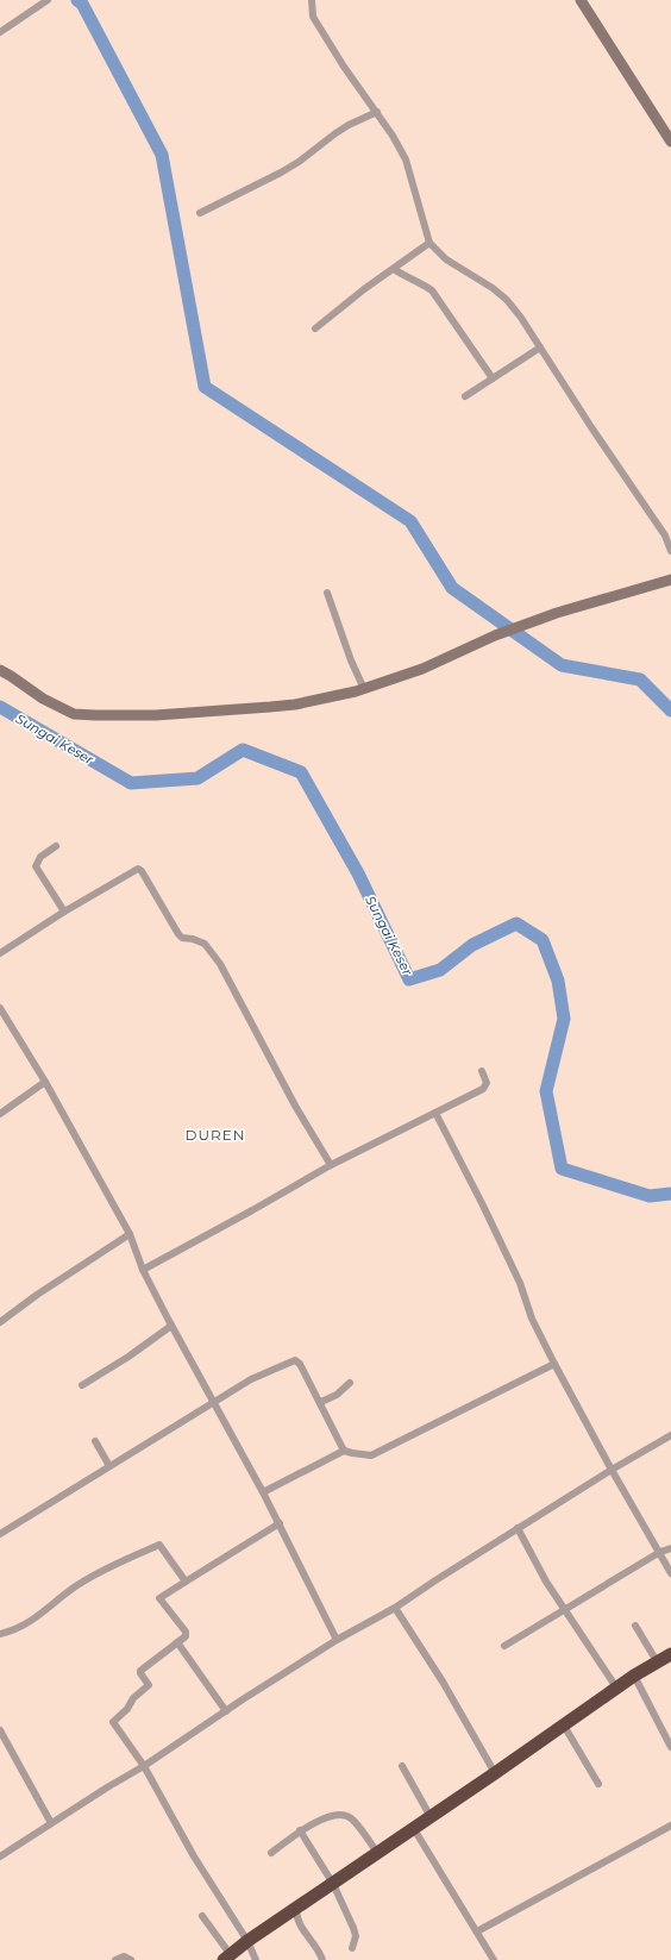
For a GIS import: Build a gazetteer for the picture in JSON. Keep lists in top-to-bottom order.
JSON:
{
  "districts": ["DUREN"],
  "water": ["Sungai Keser"]
}
